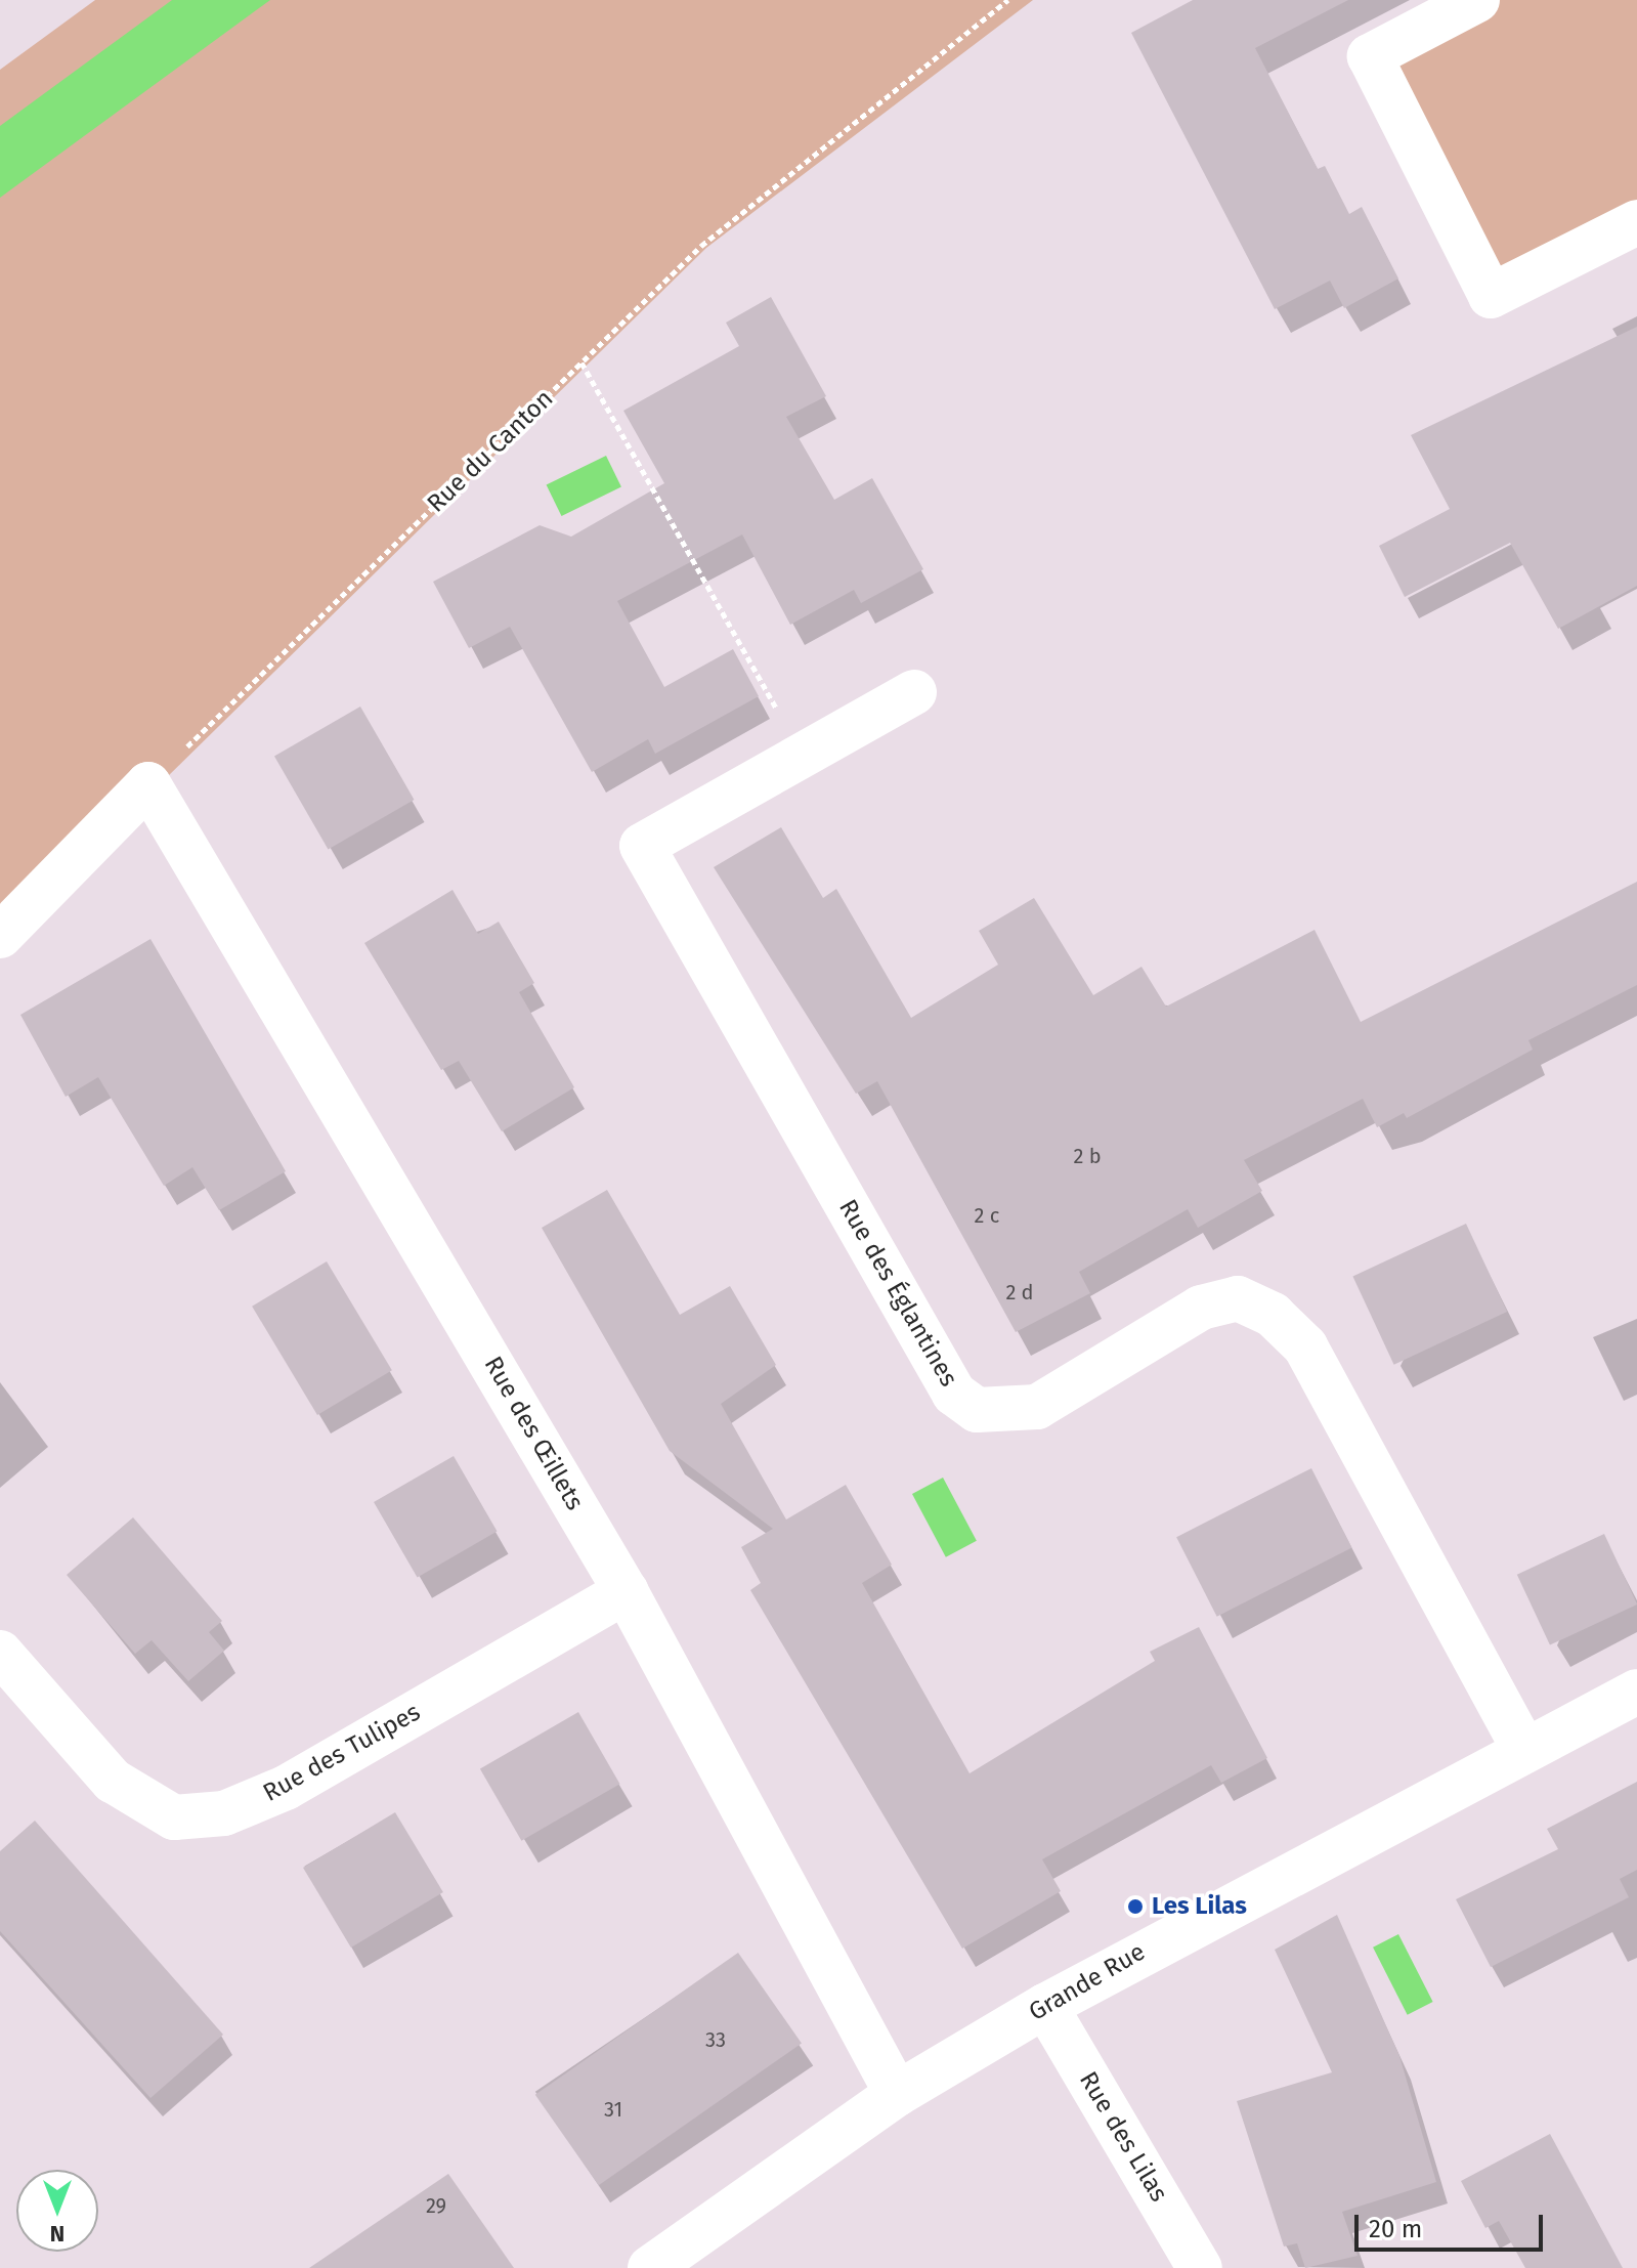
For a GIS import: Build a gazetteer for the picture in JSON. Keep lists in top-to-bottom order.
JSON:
{
  "streets": {
    "street": [
      "Rue des Églantines",
      "Rue des Œillets",
      "Rue des Tulipes",
      "Grande Rue",
      "Rue des Lilas"
    ],
    "path": ["Rue du Canton"]
  },
  "crossings": [
    ["Rue du Canton", "Rue des Œillets"],
    ["Rue des Églantines", "Grande Rue"],
    ["Rue des Œillets", "Rue des Tulipes"],
    ["Rue des Œillets", "Grande Rue"],
    ["Grande Rue", "Rue des Lilas"]
  ],
  "places": ["Les Lilas"],
  "house_numbers": [
    "2 b",
    "2 c",
    "2 d",
    "33",
    "31",
    "29"
  ],
  "scale_bar": "20 m",
  "north": "bottom"
}
